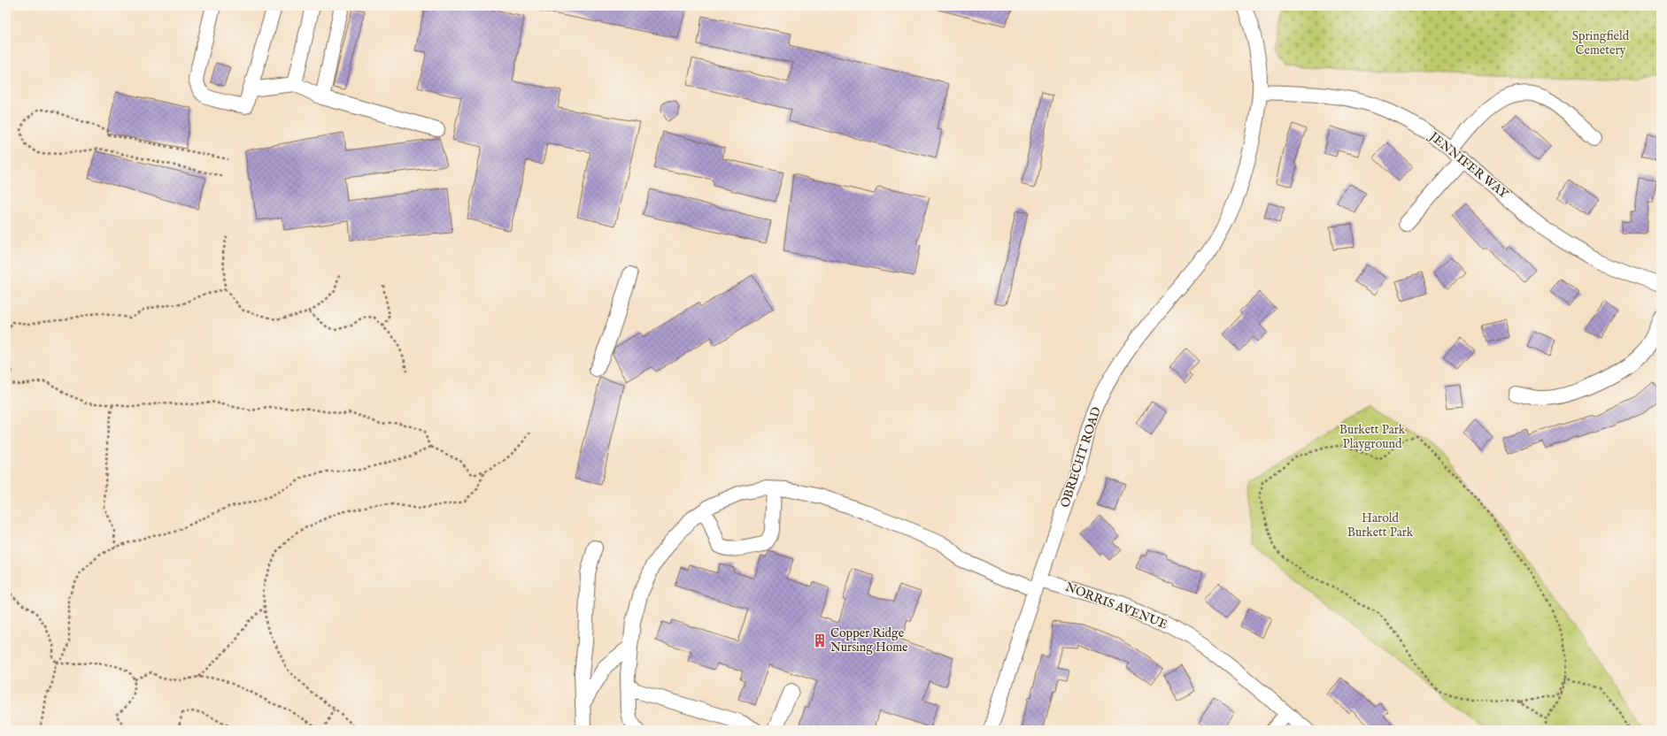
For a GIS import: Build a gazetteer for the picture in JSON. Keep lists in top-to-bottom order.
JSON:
{
  "streets": {
    "street": ["JENNIFER WAY", "OBRECHT ROAD", "NORRIS AVENUE"]
  },
  "crossings": [
    ["JENNIFER WAY", "OBRECHT ROAD"],
    ["OBRECHT ROAD", "NORRIS AVENUE"]
  ],
  "parks": ["Springfield Cemetery", "Burkett Park Playground", "Harold Burkett Park"],
  "places": {
    "building": ["Copper Ridge Nursing Home"]
  }
}
